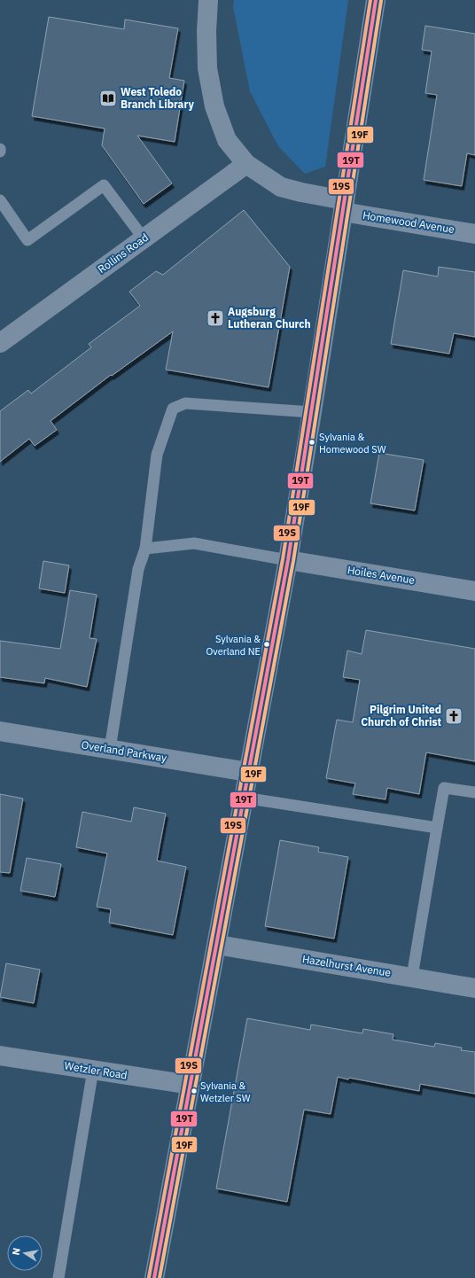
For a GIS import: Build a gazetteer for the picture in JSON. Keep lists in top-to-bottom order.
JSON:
{
  "streets": {
    "street": [
      "Homewood Avenue",
      "Rollins Road",
      "Hoiles Avenue",
      "Overland Parkway",
      "Hazelhurst Avenue",
      "Wetzler Road"
    ]
  },
  "crossings": [
    ["Homewood Avenue", "Rollins Road"]
  ],
  "places": {
    "library": ["West Toledo Branch Library"],
    "church": ["Augsburg Lutheran Church", "Pilgrim United Church of Christ"],
    "other": ["Sylvania & Homewood SW", "Sylvania & Overland NE", "Sylvania & Wetzler SW"]
  },
  "lines": ["transit line 19T", "transit line 19S", "transit line 19F"],
  "north": "left"
}
